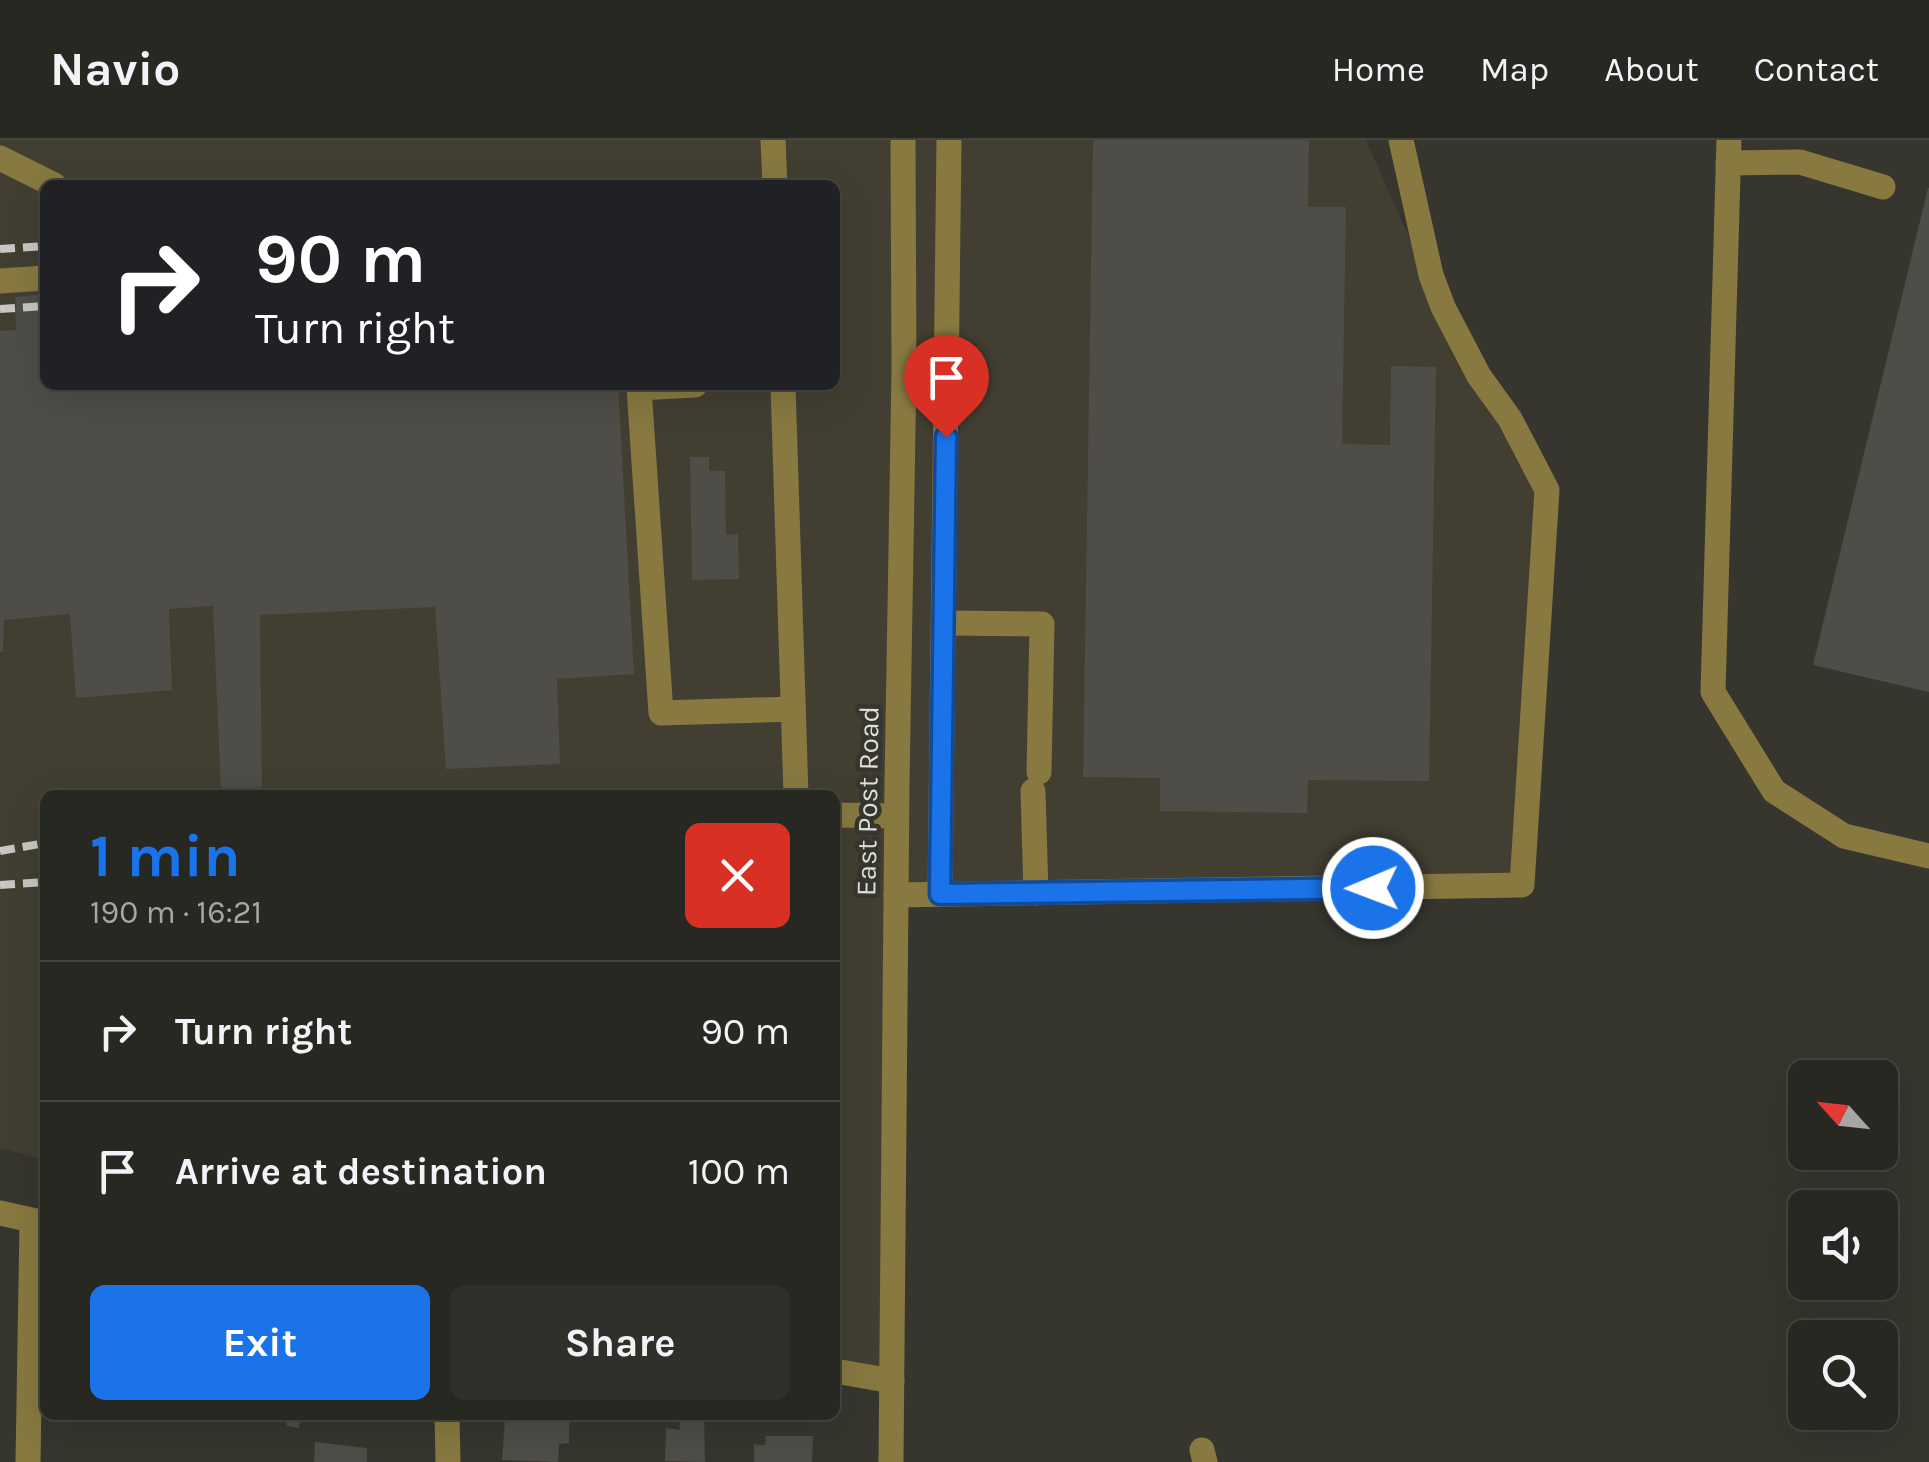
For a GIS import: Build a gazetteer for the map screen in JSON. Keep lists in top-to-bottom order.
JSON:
{
  "streets": {
    "street": ["East Post Road"]
  },
  "north": "top left",
  "page": {
    "header": "Navio",
    "nav": [
      "Home",
      "Map",
      "About",
      "Contact"
    ],
    "turn": ["90 m", "Turn right"],
    "heading": ["1 min", "190 m · 16:21"],
    "list": [
      {
        "name": "Turn right",
        "value": "90 m"
      },
      {
        "name": "Arrive at destination",
        "value": "100 m"
      }
    ],
    "buttons": ["Exit", "Share"]
  }
}
